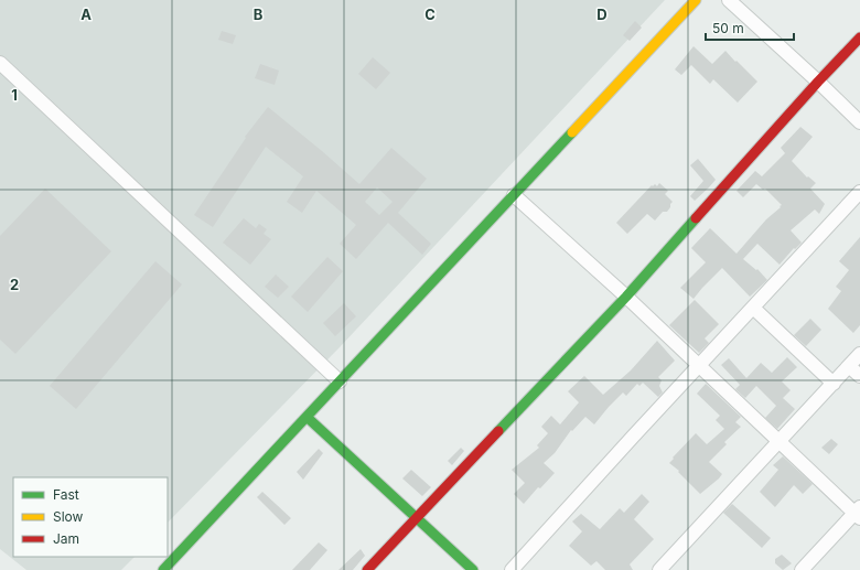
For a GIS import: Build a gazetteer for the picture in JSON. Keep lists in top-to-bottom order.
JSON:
{
  "legend": ["Fast", "Slow", "Jam"],
  "scale_bar": "50 m",
  "grid": {
    "columns": [
      "A",
      "B",
      "C",
      "D"
    ],
    "rows": ["1", "2"]
  }
}
